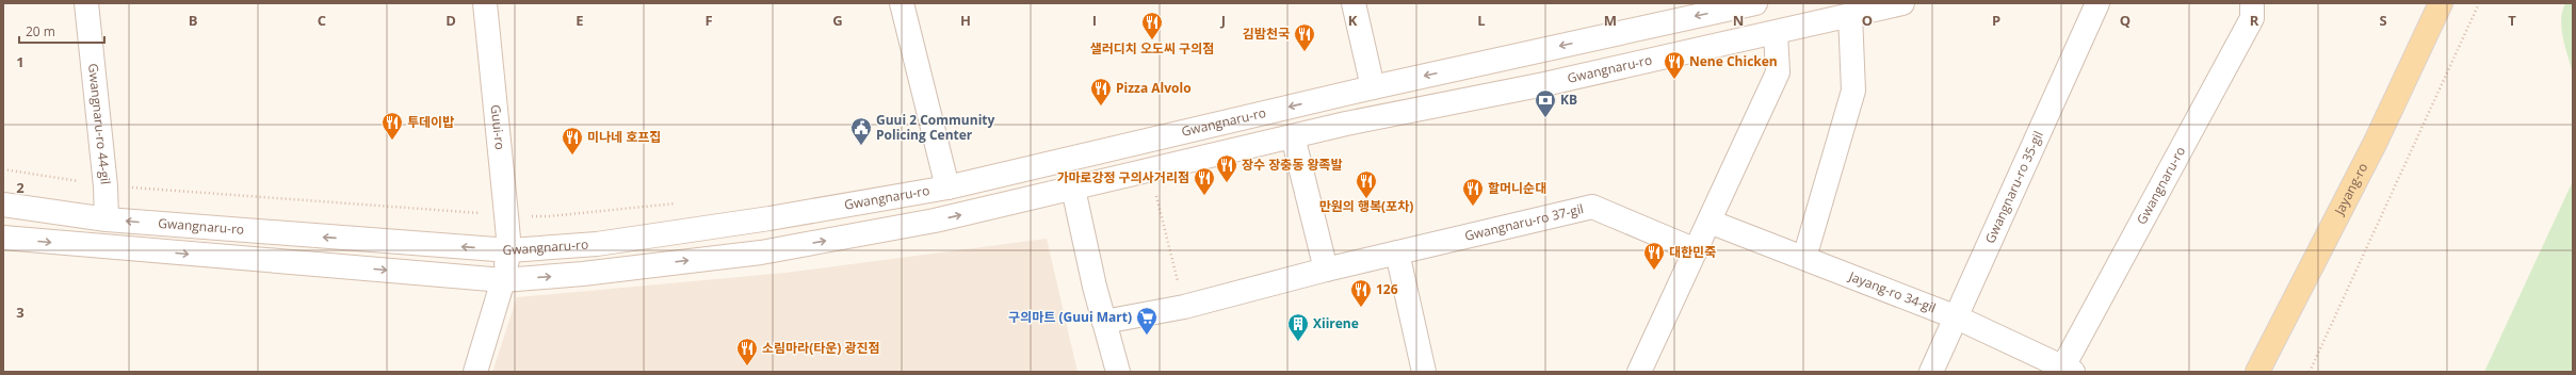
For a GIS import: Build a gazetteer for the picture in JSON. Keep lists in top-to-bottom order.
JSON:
{
  "streets": {
    "main road": ["Jayang-ro"],
    "street": [
      "Gwangnaru-ro",
      "Gwangnaru-ro 44-gil",
      "Guui-ro",
      "Gwangnaru-ro 35-gil",
      "Gwangnaru-ro 37-gil",
      "Jayang-ro 34-gil"
    ]
  },
  "crossings": [
    ["Gwangnaru-ro", "Gwangnaru-ro 44-gil"],
    ["Gwangnaru-ro", "Guui-ro"],
    ["Gwangnaru-ro", "Jayang-ro 34-gil"],
    ["Gwangnaru-ro 35-gil", "Jayang-ro 34-gil"]
  ],
  "places": {
    "restaurant": [
      "샐러디치 오도씨 구의점",
      "김밤천국",
      "Nene Chicken",
      "Pizza Alvolo",
      "투데이밥",
      "미나네 호프집",
      "장수 장충동 왕족발",
      "가마로강정 구의사거리점",
      "만원의 행복(포차)",
      "할머니순대",
      "대한민죽",
      "126",
      "소림마라(타운) 광진점"
    ],
    "bank": ["KB"],
    "public building": ["Guui 2 Community Policing Center"],
    "supermarket": ["구의마트 (Guui Mart)"],
    "building": ["Xiirene"]
  },
  "scale_bar": "20 m",
  "grid": {
    "columns": [
      "B",
      "C",
      "D",
      "E",
      "F",
      "G",
      "H",
      "I",
      "J",
      "K",
      "L",
      "M",
      "N",
      "O",
      "P",
      "Q",
      "R",
      "S",
      "T"
    ],
    "rows": ["1", "2", "3"]
  }
}
